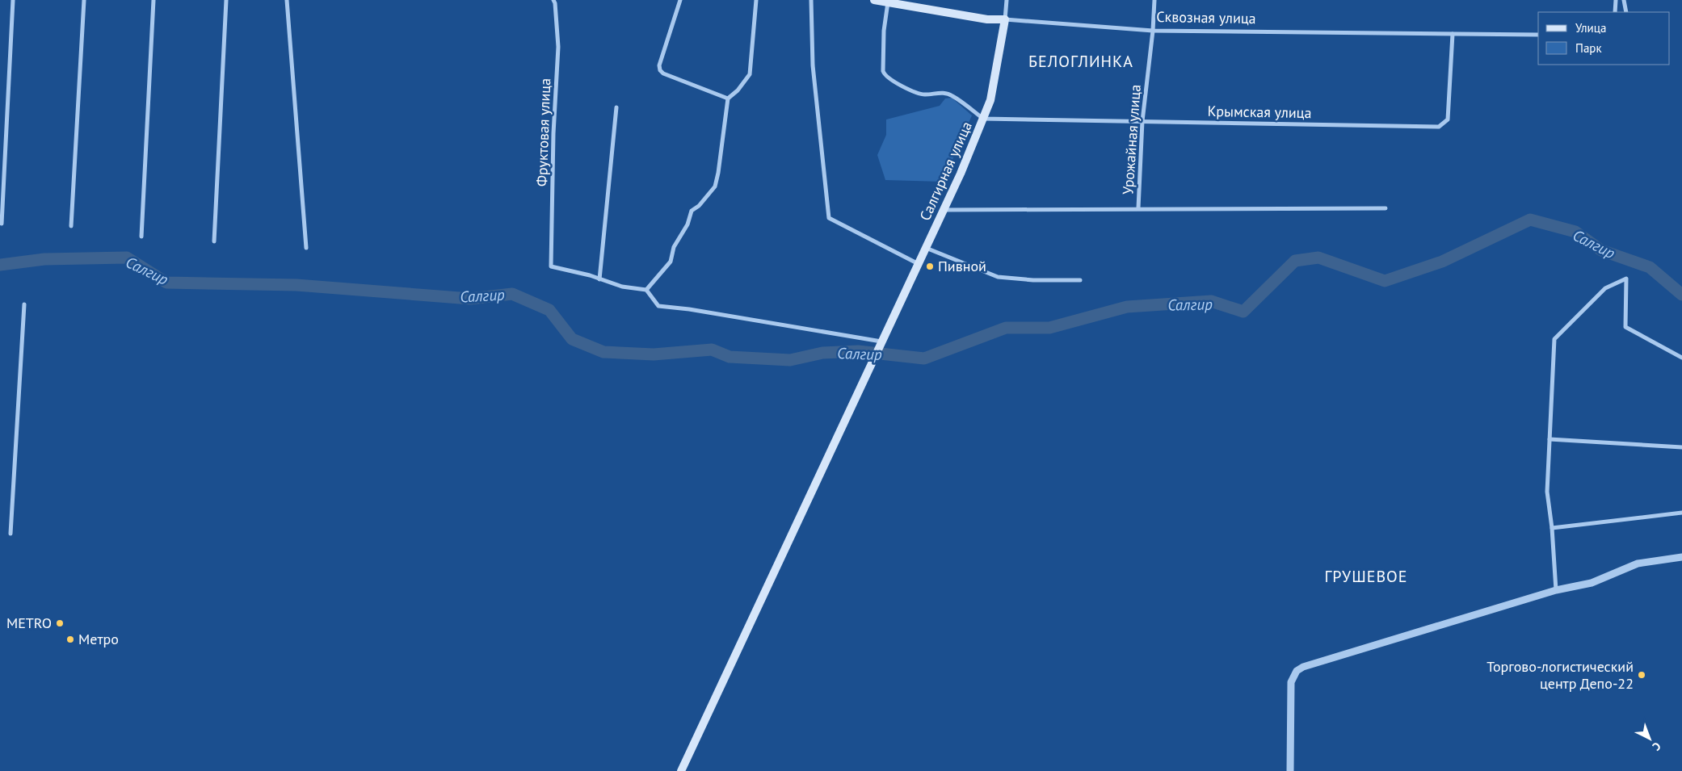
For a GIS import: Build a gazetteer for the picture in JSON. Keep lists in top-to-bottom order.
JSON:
{
  "streets": {
    "main road": ["Сквозная улица", "Салгирная улица"],
    "street": ["Крымская улица", "Фруктовая улица", "Урожайная улица"]
  },
  "crossings": [
    ["Сквозная улица", "Крымская улица"],
    ["Сквозная улица", "Урожайная улица"],
    ["Сквозная улица", "Салгирная улица"],
    ["Крымская улица", "Урожайная улица"],
    ["Крымская улица", "Салгирная улица"]
  ],
  "districts": ["БЕЛОГЛИНКА", "ГРУШЕВОЕ"],
  "water": ["Салгир"],
  "places": [
    "Пивной",
    "METRO",
    "Метро",
    "Торгово-логистический центр Депо-22"
  ],
  "legend": ["Улица", "Парк"],
  "north": "bottom right"
}
